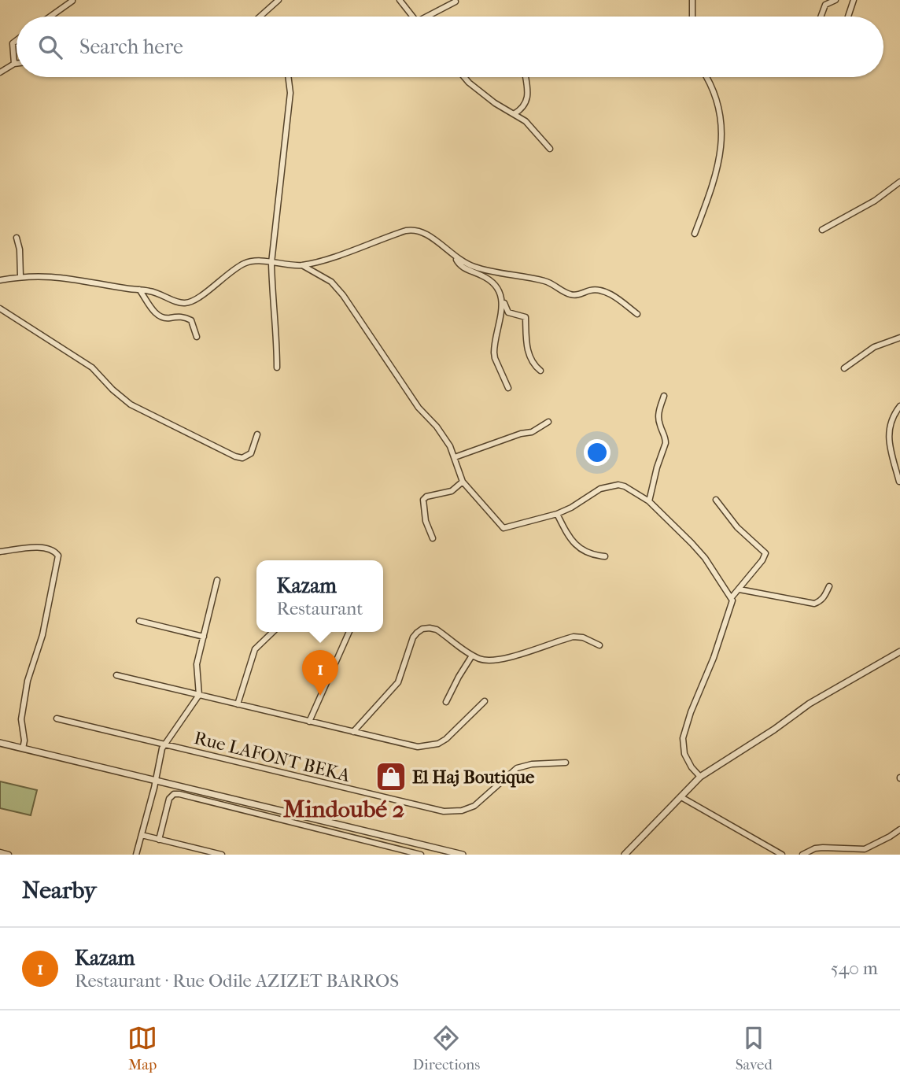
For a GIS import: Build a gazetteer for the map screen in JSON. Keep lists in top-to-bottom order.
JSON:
{
  "streets": {
    "street": ["Rue LAFONT BEKA"]
  },
  "districts": ["Mindoubé 2"],
  "places": {
    "shop": ["El Haj Boutique"]
  },
  "page": {
    "search": "Search here",
    "popup": ["Kazam", "Restaurant"],
    "pins": "1",
    "heading": "Nearby",
    "list": [
      {
        "mark": "1",
        "name": "Kazam",
        "note": "Restaurant · Rue Odile AZIZET BARROS",
        "value": "540 m"
      }
    ],
    "nav": ["Map", "Directions", "Saved"]
  }
}
